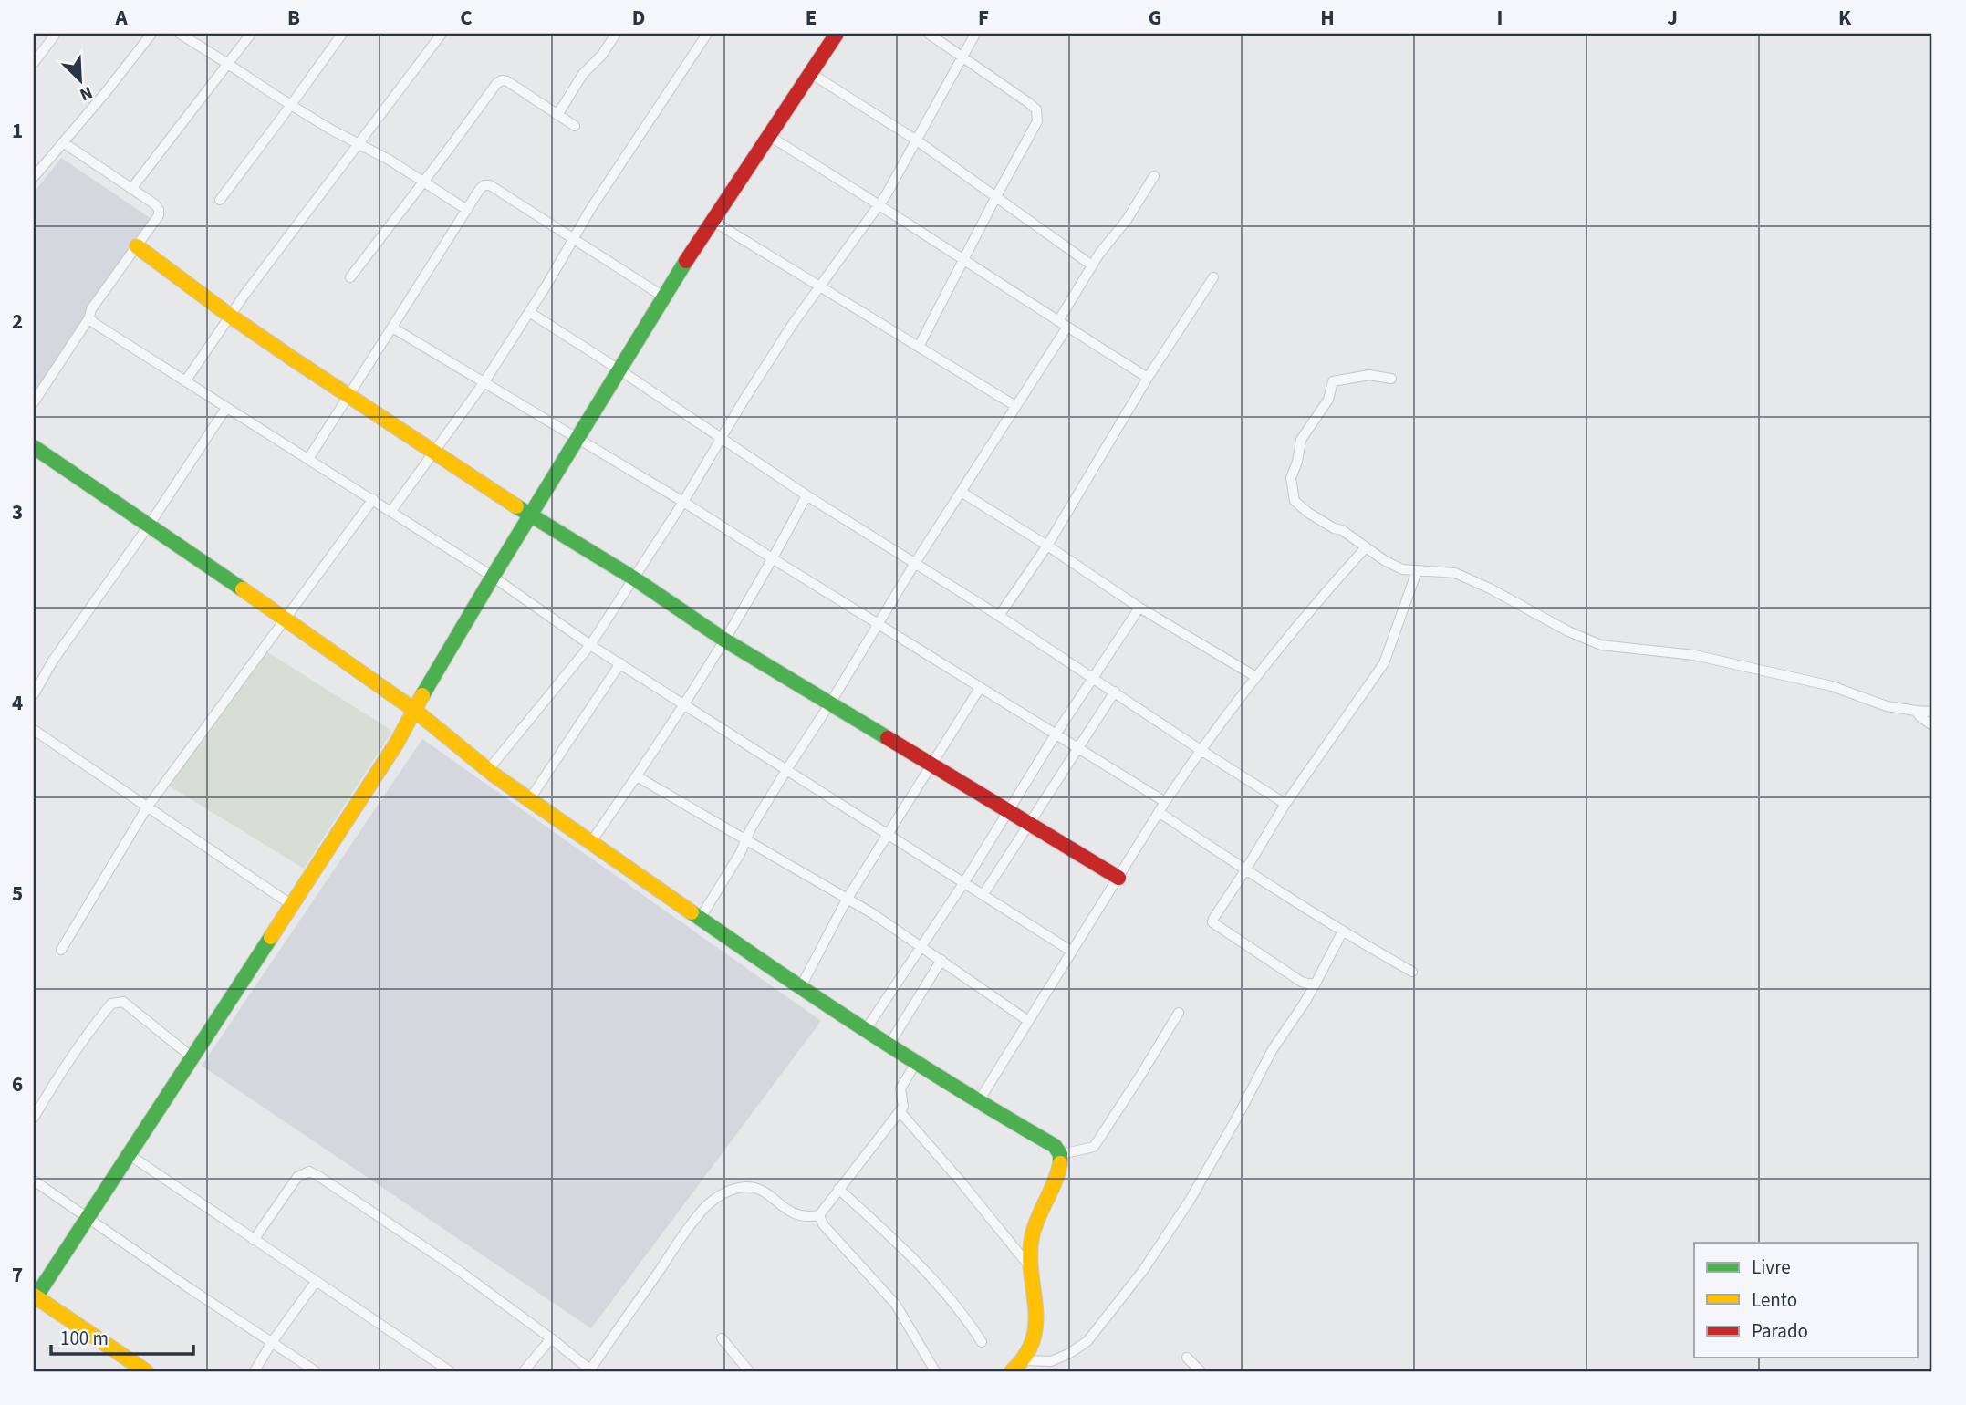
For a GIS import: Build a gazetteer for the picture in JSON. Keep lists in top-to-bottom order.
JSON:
{
  "legend": ["Livre", "Lento", "Parado"],
  "scale_bar": "100 m",
  "north": "bottom right",
  "grid": {
    "columns": [
      "A",
      "B",
      "C",
      "D",
      "E",
      "F",
      "G",
      "H",
      "I",
      "J",
      "K"
    ],
    "rows": [
      "1",
      "2",
      "3",
      "4",
      "5",
      "6",
      "7"
    ]
  }
}
